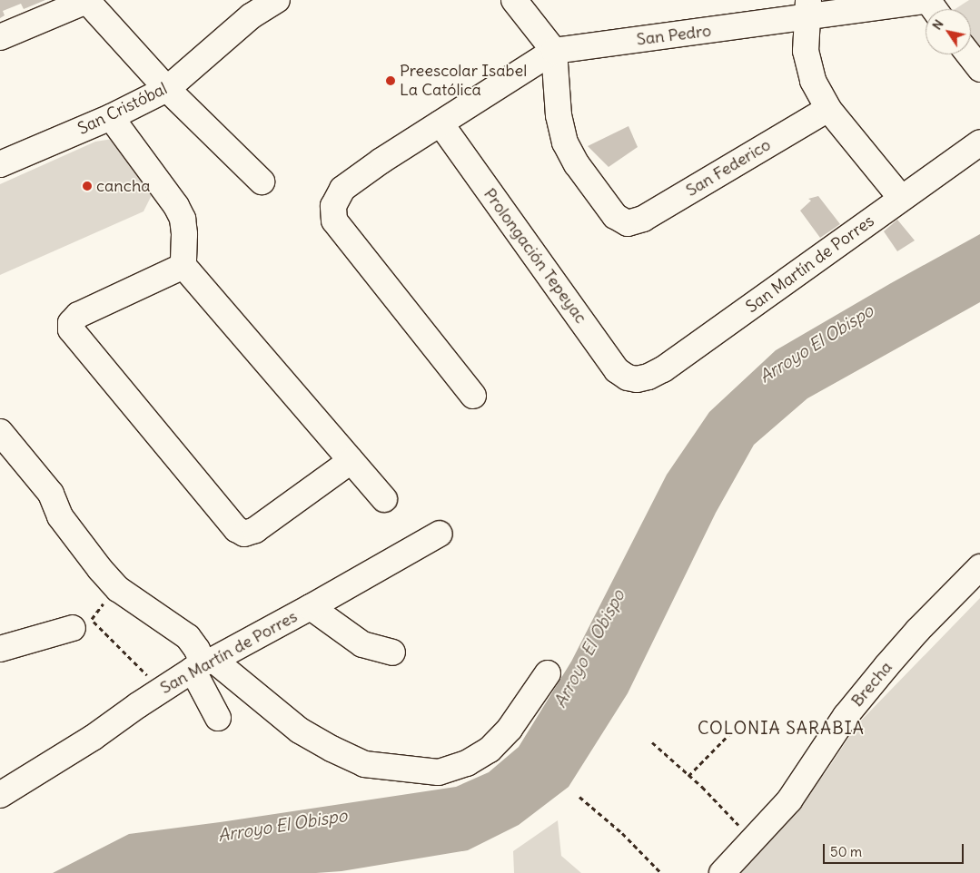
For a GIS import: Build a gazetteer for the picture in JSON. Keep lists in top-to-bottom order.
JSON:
{
  "streets": {
    "street": [
      "San Pedro",
      "San Cristóbal",
      "San Federico",
      "Prolongación Tepeyac",
      "San Martín de Porres",
      "Brecha"
    ]
  },
  "crossings": [
    ["San Pedro", "San Federico"],
    ["San Pedro", "Prolongación Tepeyac"],
    ["Prolongación Tepeyac", "San Martín de Porres"]
  ],
  "districts": ["COLONIA SARABIA"],
  "water": ["Arroyo El Obispo"],
  "places": ["Preescolar Isabel La Católica", "cancha"],
  "scale_bar": "50 m",
  "north": "top left"
}
